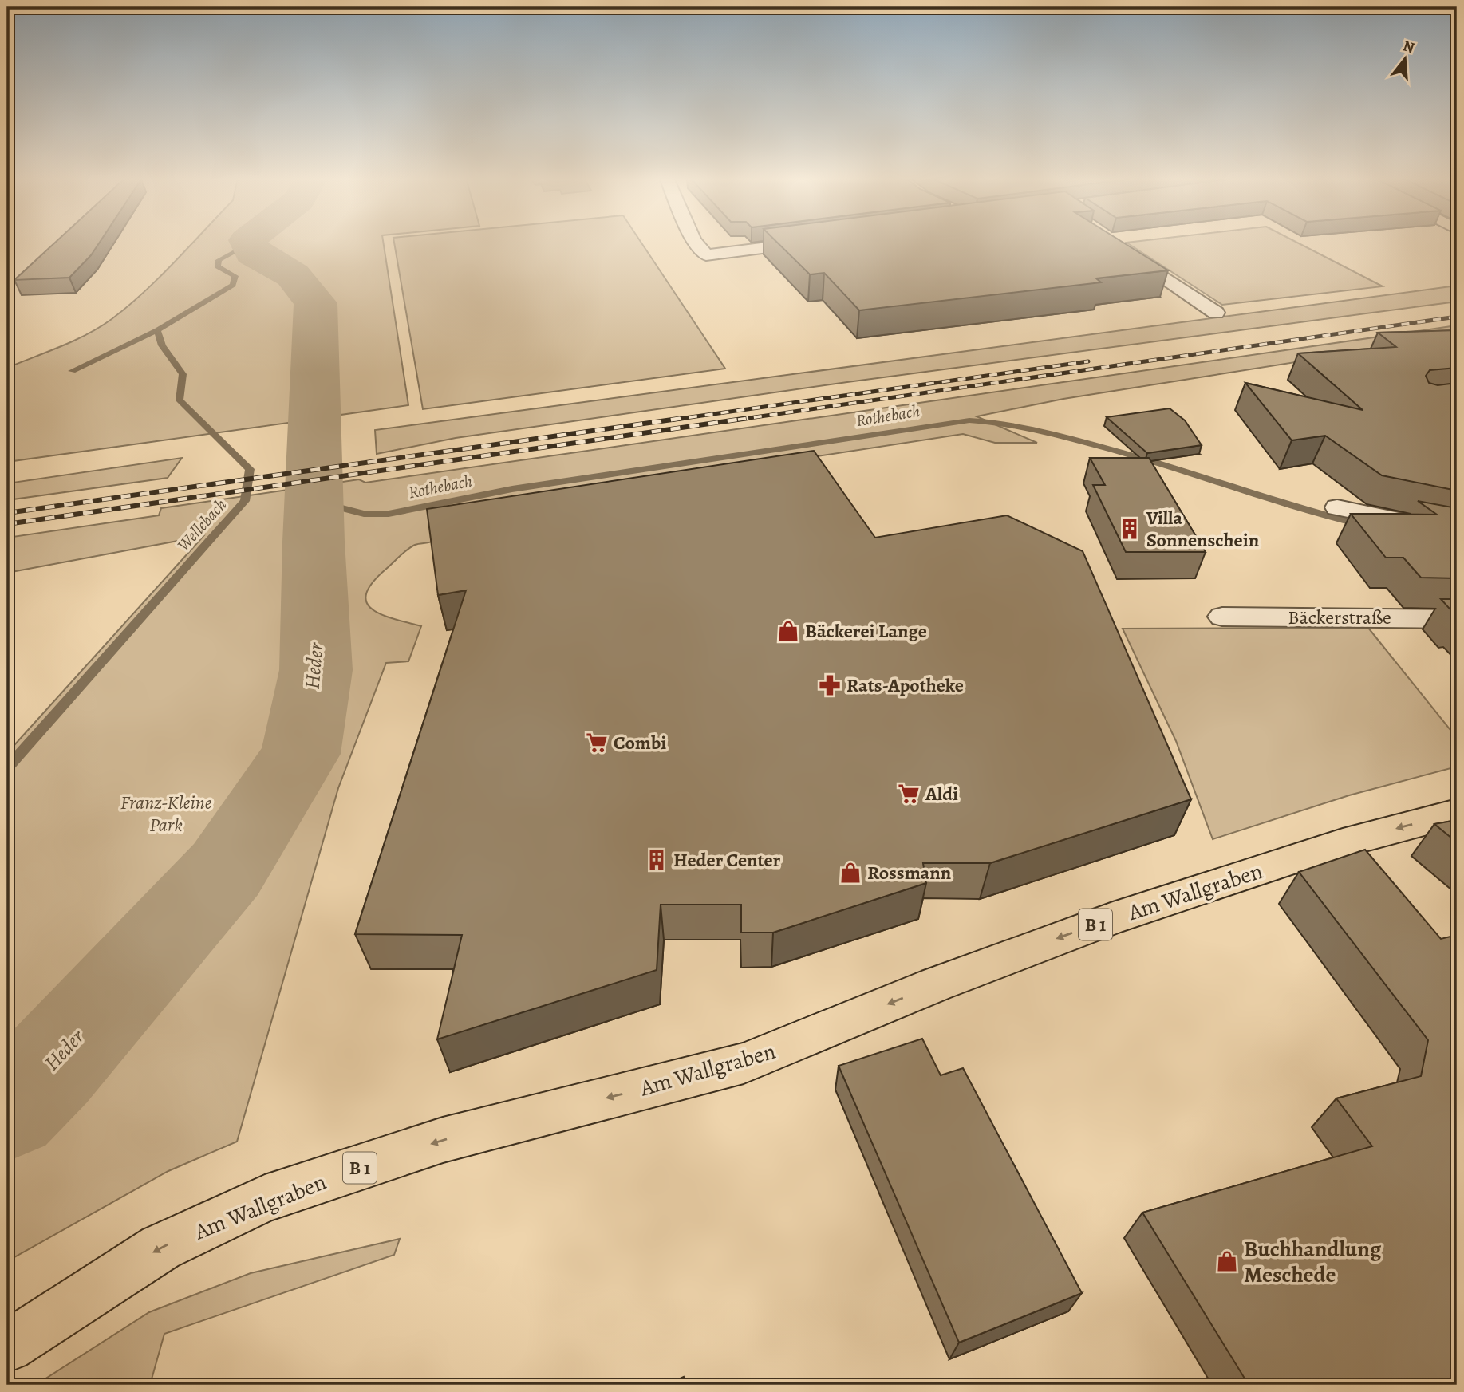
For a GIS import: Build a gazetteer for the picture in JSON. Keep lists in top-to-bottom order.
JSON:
{
  "streets": {
    "main road": ["Am Wallgraben", "B 1"],
    "street": ["Bäckerstraße"]
  },
  "one_way": ["Am Wallgraben"],
  "water": ["Rothebach", "Wellebach", "Heder"],
  "parks": ["Franz-Kleine Park"],
  "places": {
    "building": ["Villa Sonnenschein", "Heder Center"],
    "shop": ["Bäckerei Lange", "Rossmann", "Buchhandlung Meschede"],
    "pharmacy": ["Rats-Apotheke"],
    "supermarket": ["Combi", "Aldi"]
  },
  "north": "top"
}
